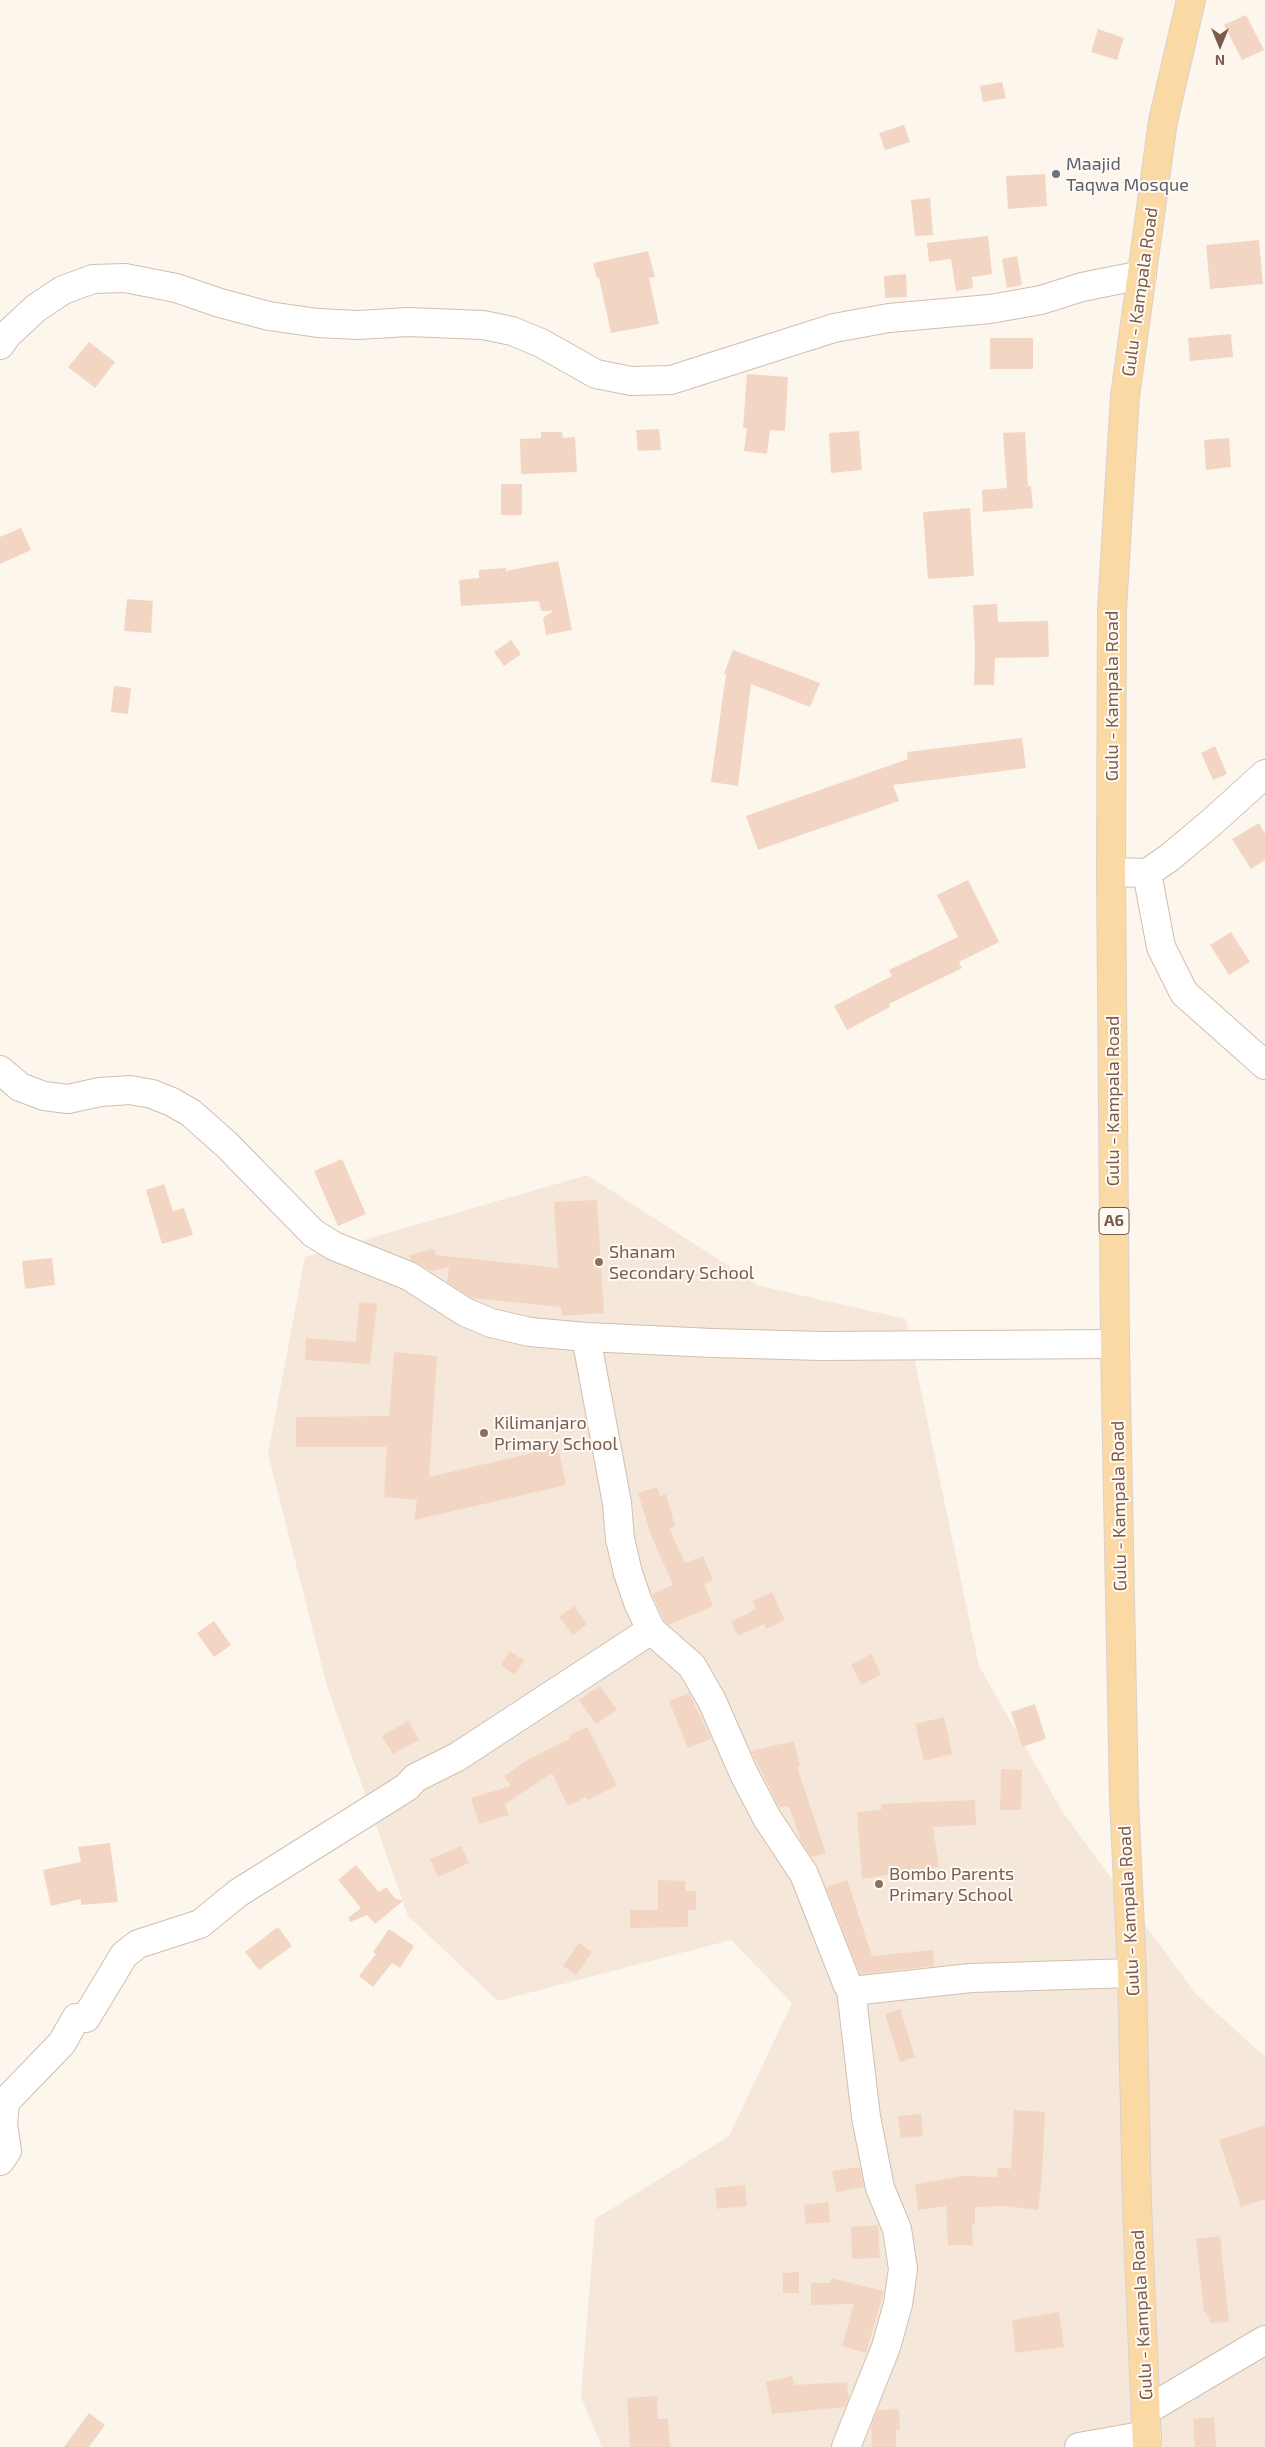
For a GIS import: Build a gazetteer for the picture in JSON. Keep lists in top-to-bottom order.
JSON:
{
  "streets": {
    "main road": ["Gulu - Kampala Road", "A6"]
  },
  "places": [
    "Maajid Taqwa Mosque",
    "Shanam Secondary School",
    "Kilimanjaro Primary School",
    "Bombo Parents Primary School"
  ],
  "north": "bottom"
}
